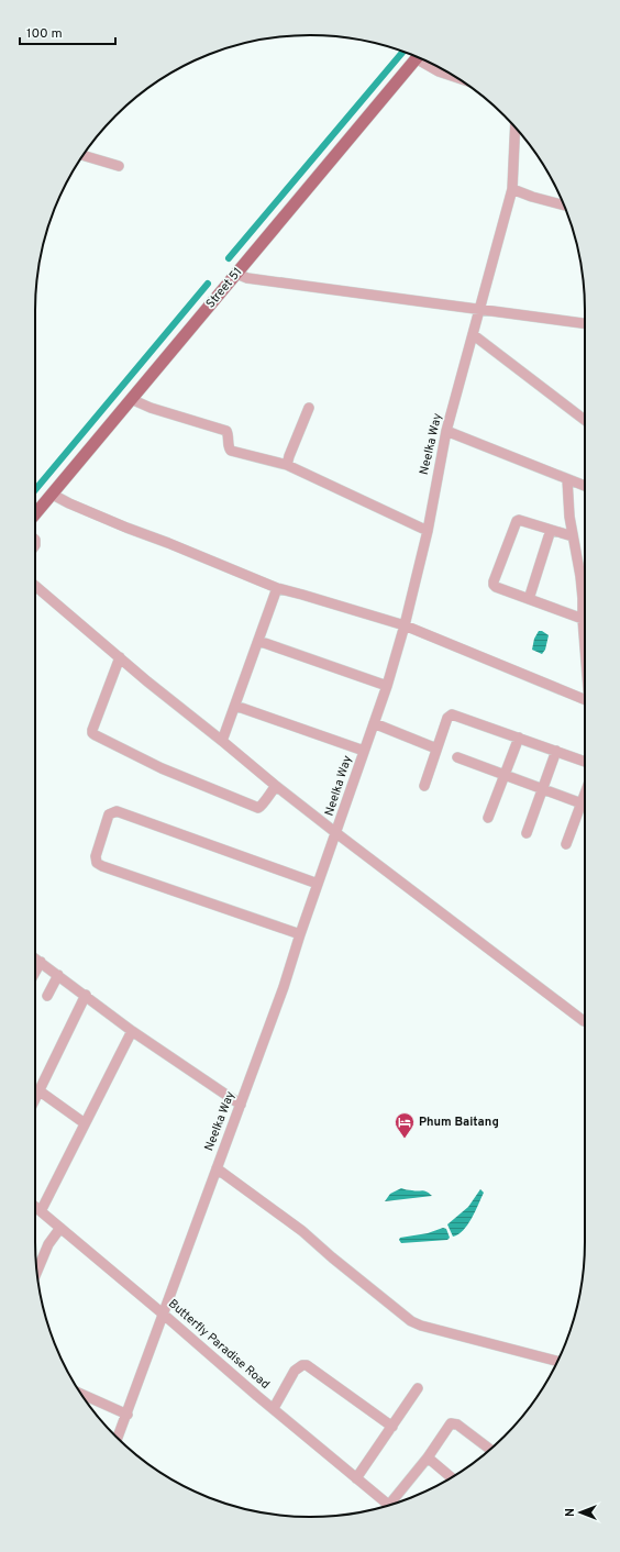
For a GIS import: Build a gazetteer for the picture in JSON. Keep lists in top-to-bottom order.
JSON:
{
  "streets": {
    "main road": ["Street 51"],
    "street": ["Neelka Way", "Butterfly Paradise Road"]
  },
  "crossings": [
    ["Neelka Way", "Butterfly Paradise Road"]
  ],
  "places": {
    "hotel": ["Phum Baitang"]
  },
  "scale_bar": "100 m",
  "north": "left"
}
